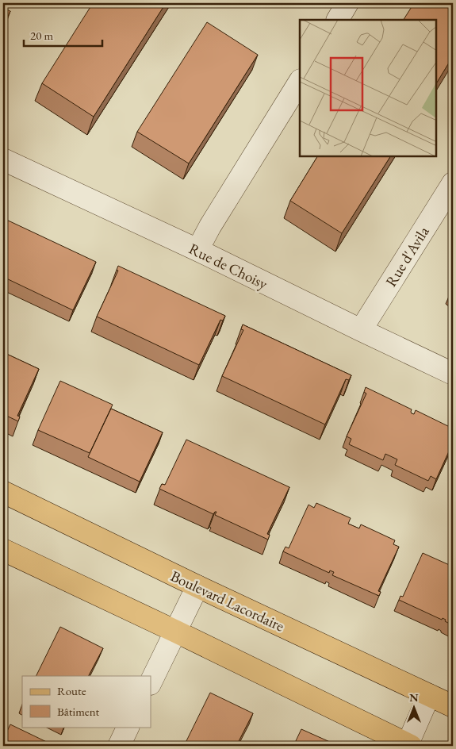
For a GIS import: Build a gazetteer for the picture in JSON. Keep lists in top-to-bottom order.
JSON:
{
  "streets": {
    "main road": ["Boulevard Lacordaire"],
    "street": ["Rue d'Avila", "Rue de Choisy"]
  },
  "crossings": [
    ["Rue d'Avila", "Rue de Choisy"]
  ],
  "legend": ["Route", "Bâtiment"],
  "scale_bar": "20 m",
  "north": "top"
}
